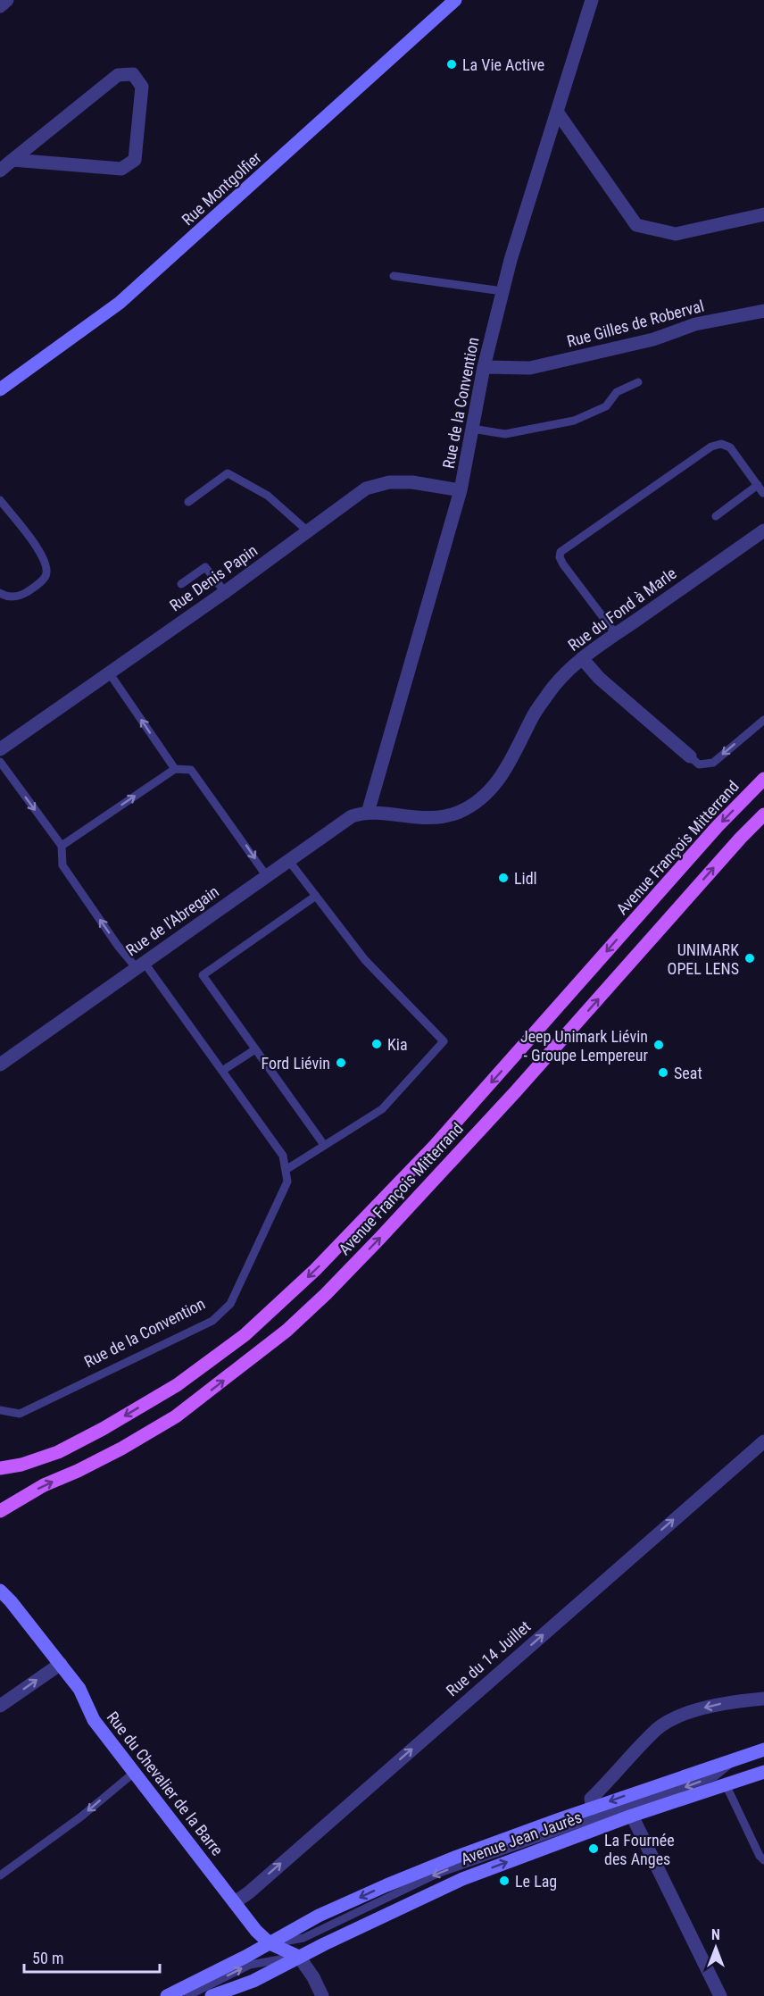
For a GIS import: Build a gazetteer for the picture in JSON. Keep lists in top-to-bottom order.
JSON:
{
  "streets": {
    "main road": [
      "Rue Montgolfier",
      "Avenue François Mitterrand",
      "Rue du Chevalier de la Barre",
      "Avenue Jean Jaurès"
    ],
    "street": [
      "Rue Gilles de Roberval",
      "Rue de la Convention",
      "Rue Denis Papin",
      "Rue du Fond à Marle",
      "Rue de l'Abregain",
      "Rue du 14 Juillet"
    ]
  },
  "crossings": [
    ["Rue Gilles de Roberval", "Rue de la Convention"],
    ["Rue de la Convention", "Rue Denis Papin"],
    ["Rue de la Convention", "Rue du Fond à Marle"],
    ["Rue de la Convention", "Rue de l'Abregain"],
    ["Rue du Fond à Marle", "Rue de l'Abregain"],
    ["Rue du 14 Juillet", "Rue du Chevalier de la Barre"],
    ["Rue du Chevalier de la Barre", "Avenue Jean Jaurès"]
  ],
  "one_way": ["Rue du 14 Juillet"],
  "places": [
    "La Vie Active",
    "Lidl",
    "UNIMARK OPEL LENS",
    "Kia",
    "Jeep Unimark Liévin - Groupe Lempereur",
    "Ford Liévin",
    "Seat",
    "La Fournée des Anges",
    "Le Lag"
  ],
  "scale_bar": "50 m",
  "north": "top"
}
